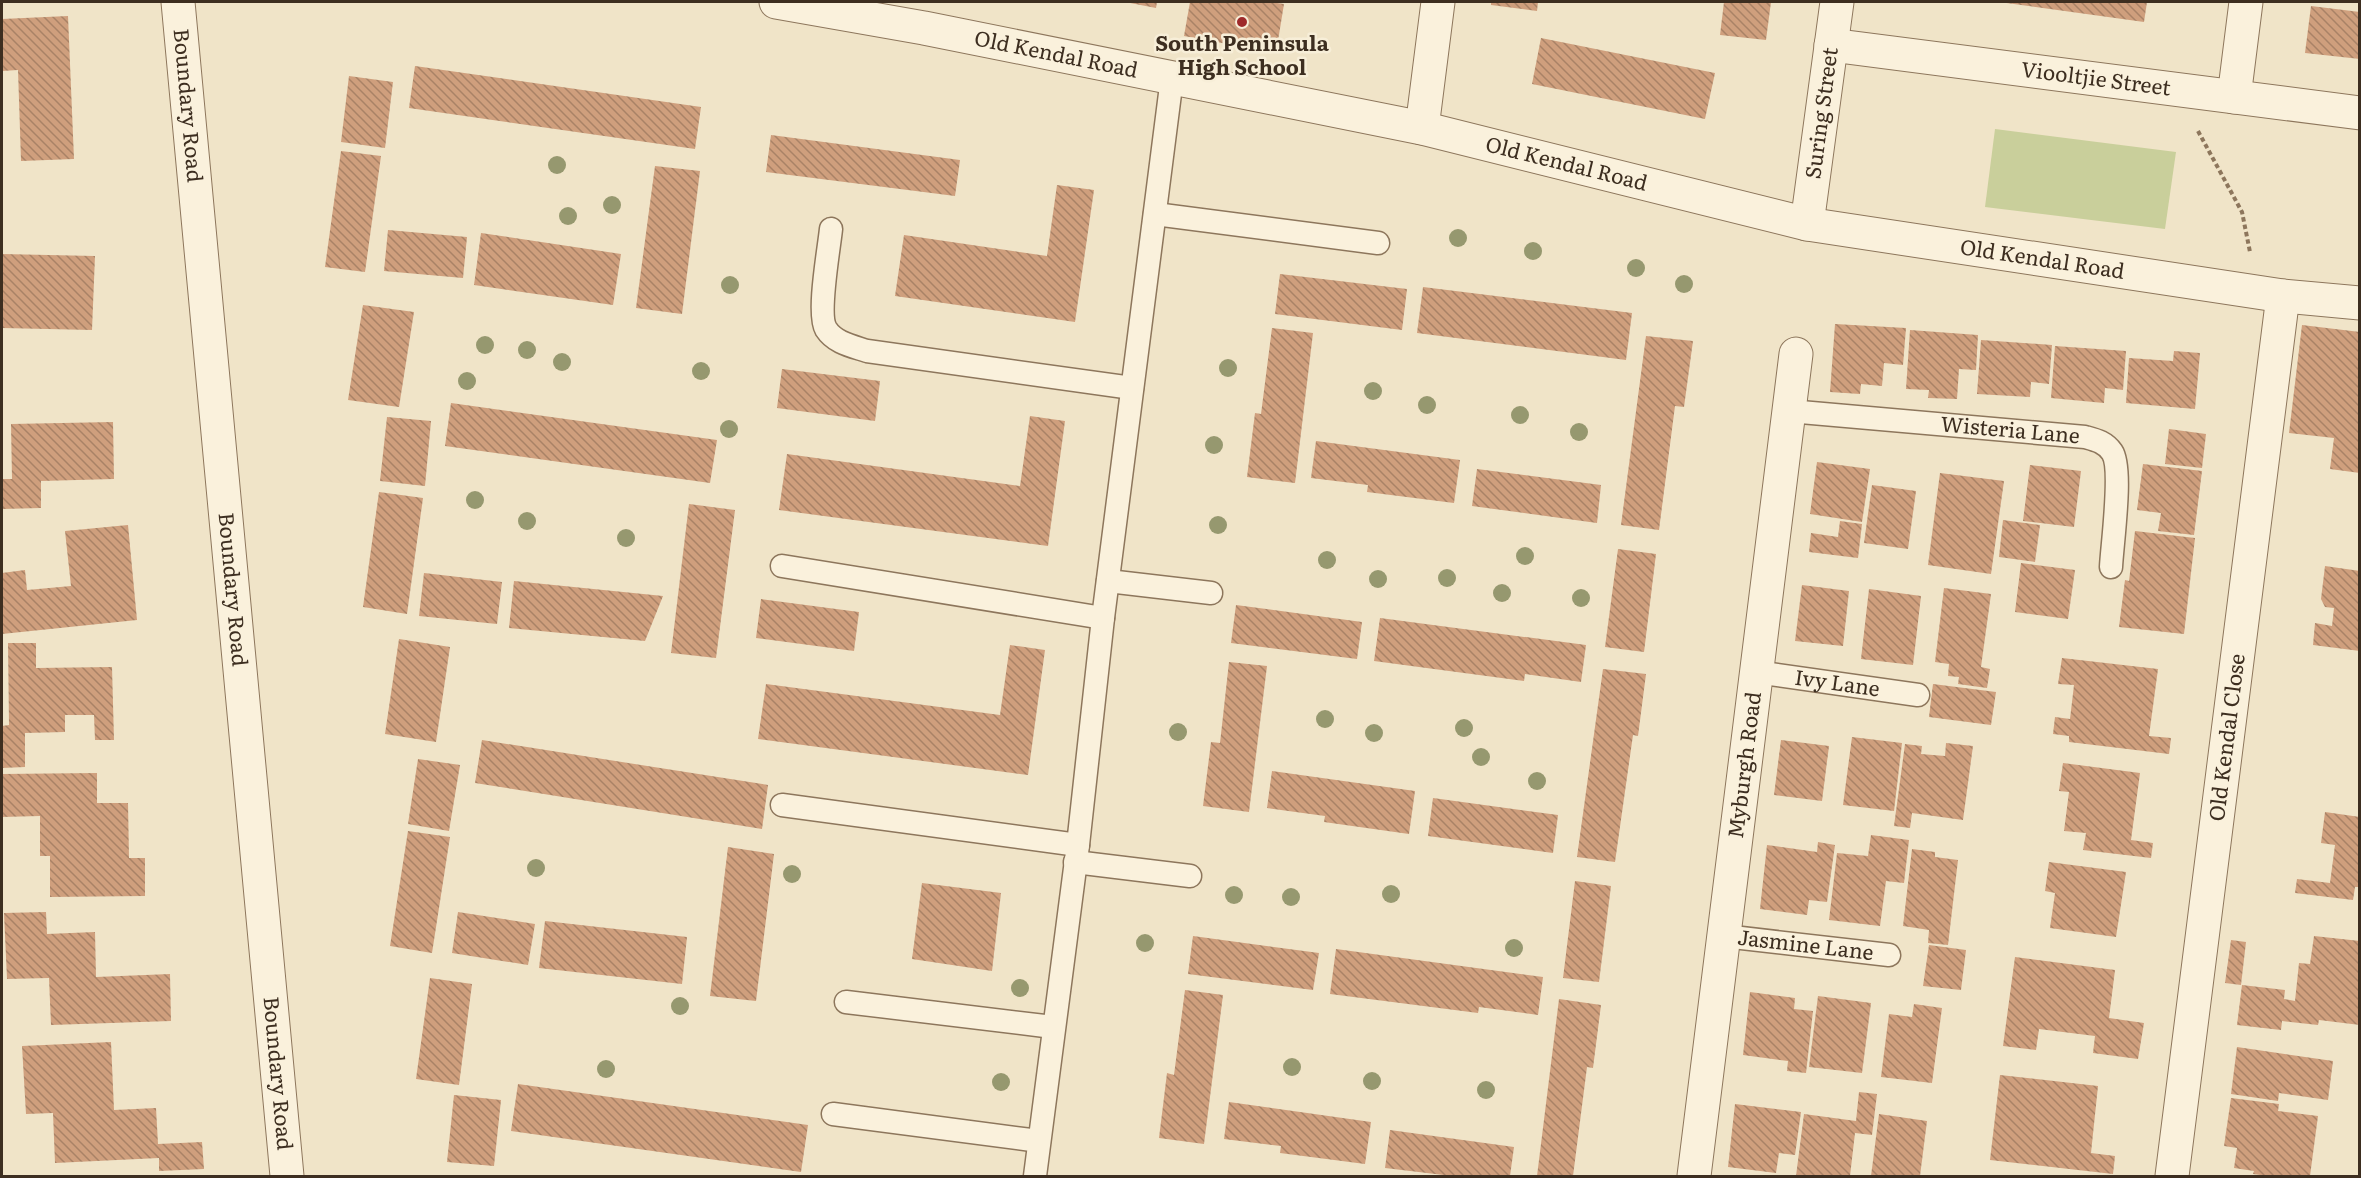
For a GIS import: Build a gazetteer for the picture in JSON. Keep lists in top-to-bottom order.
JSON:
{
  "streets": {
    "street": [
      "Old Kendal Road",
      "Viooltjie Street",
      "Boundary Road",
      "Suring Street",
      "Old Kendal Close",
      "Myburgh Road"
    ],
    "lane": ["Wisteria Lane", "Ivy Lane", "Jasmine Lane"]
  },
  "crossings": [
    ["Old Kendal Road", "Suring Street"],
    ["Old Kendal Road", "Old Kendal Close"],
    ["Viooltjie Street", "Suring Street"],
    ["Wisteria Lane", "Myburgh Road"],
    ["Ivy Lane", "Myburgh Road"],
    ["Myburgh Road", "Jasmine Lane"]
  ],
  "places": ["South Peninsula High School"]
}
